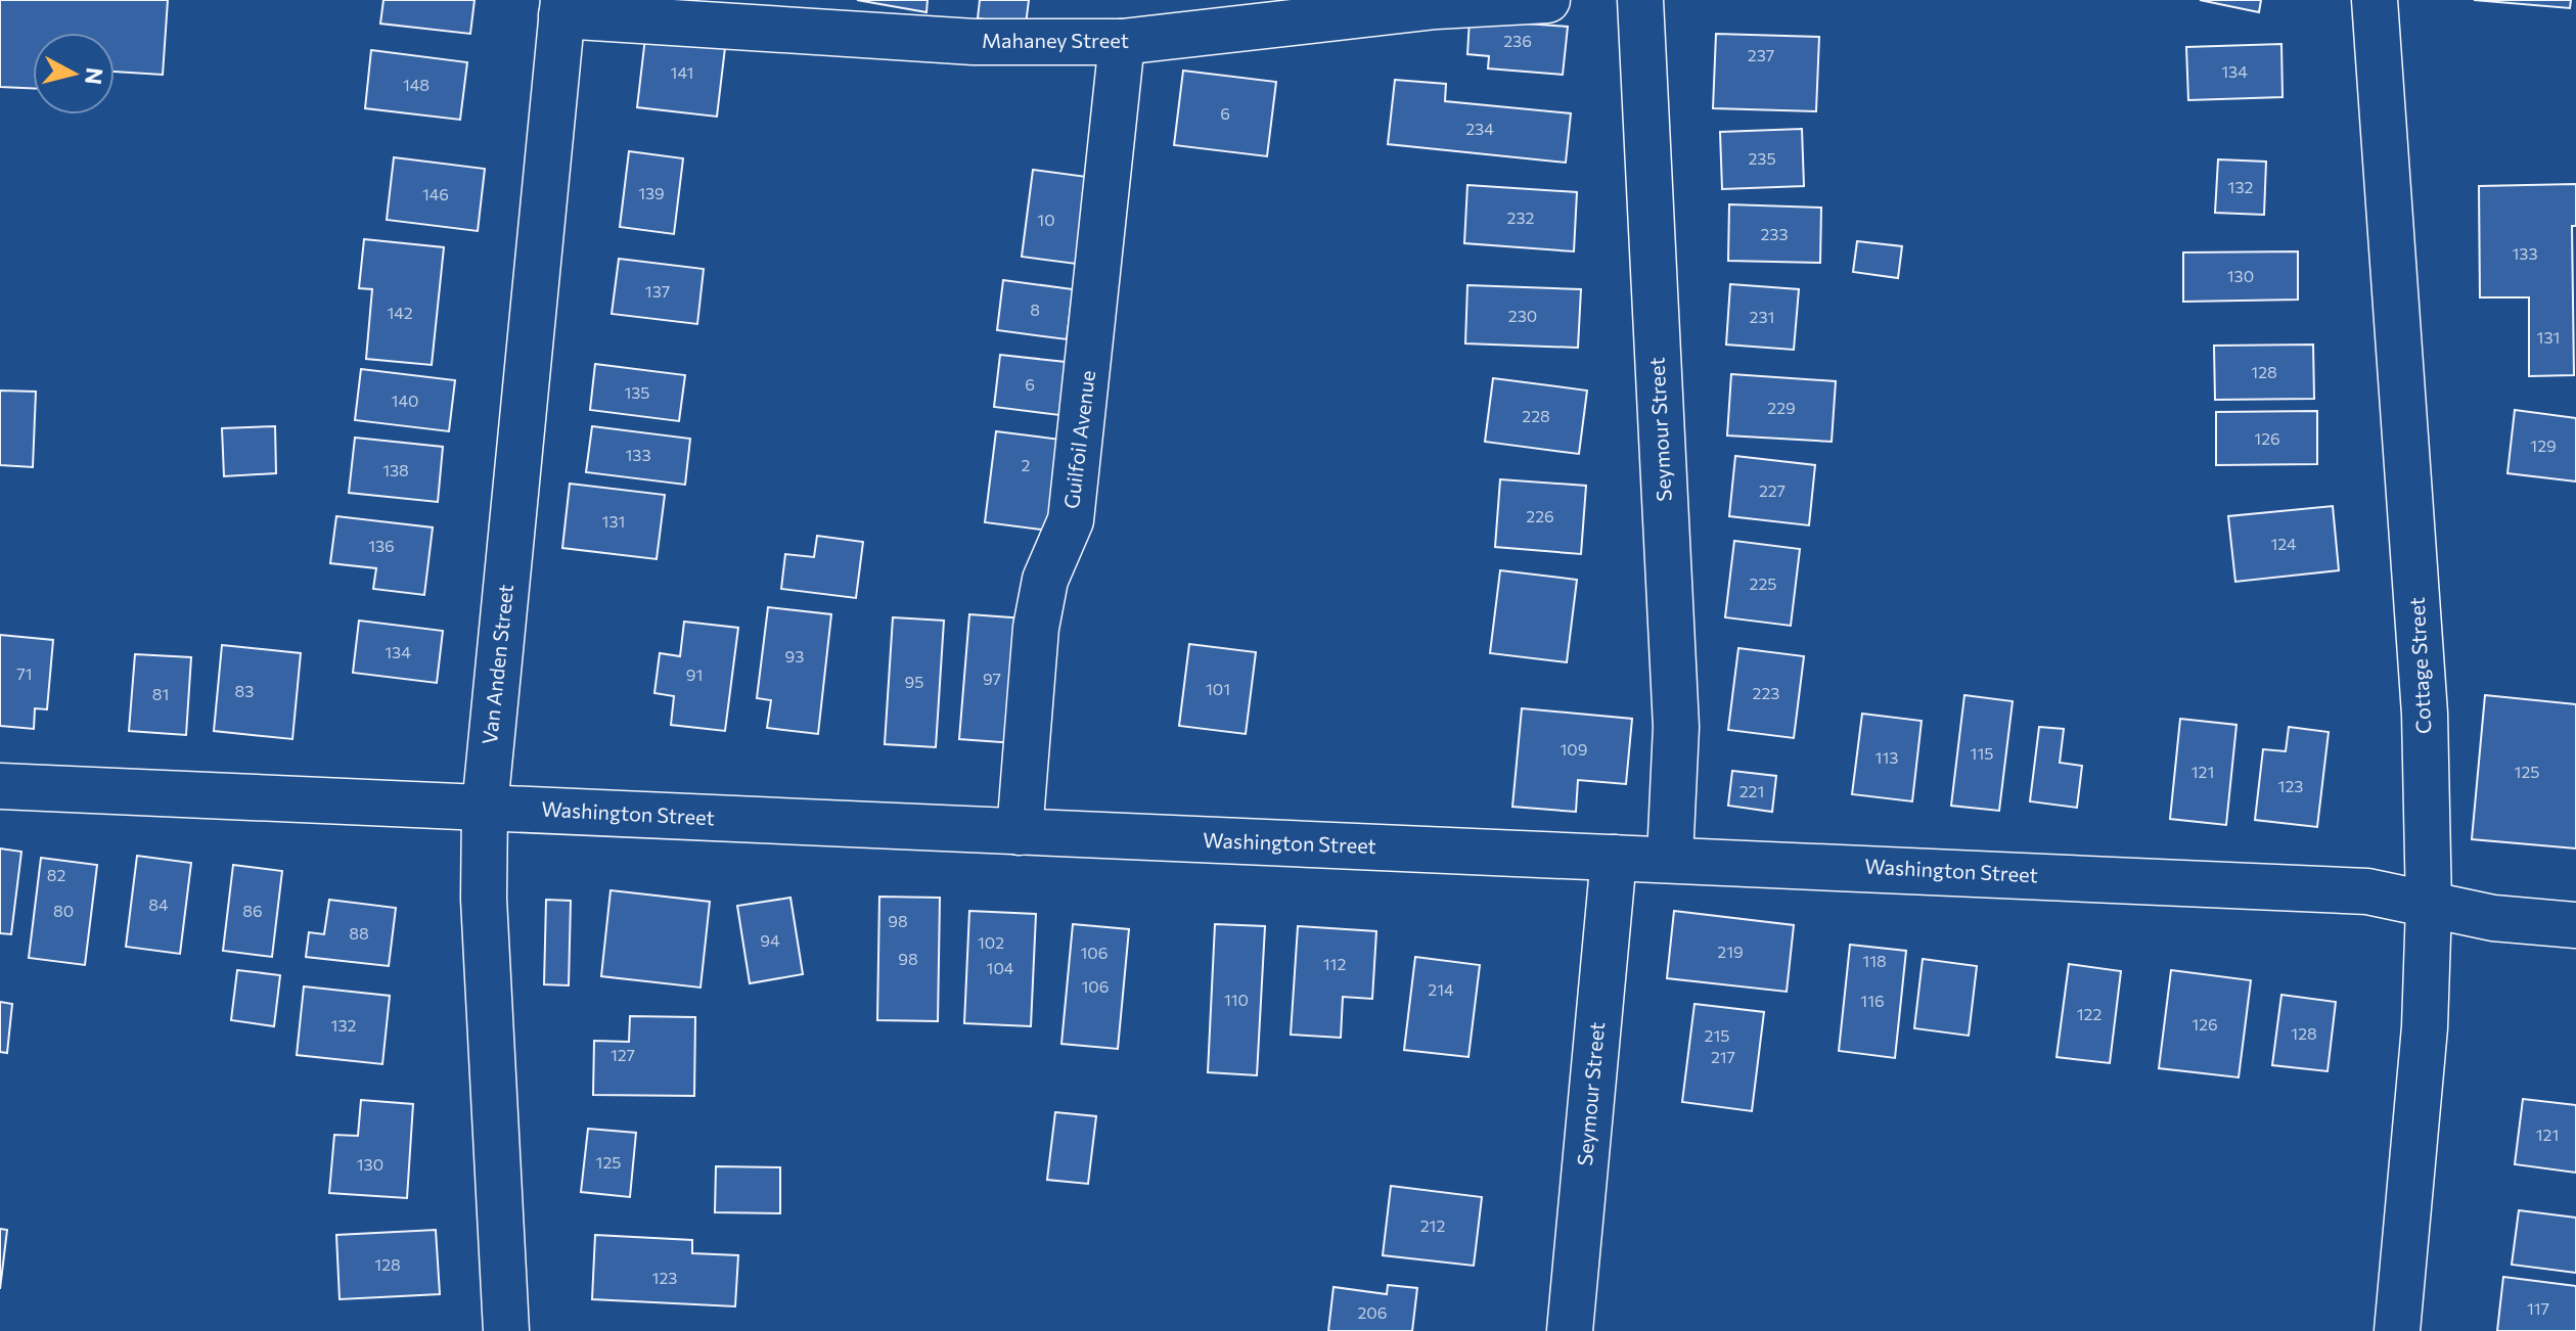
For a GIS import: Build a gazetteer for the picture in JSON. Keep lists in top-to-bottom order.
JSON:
{
  "streets": {
    "street": [
      "Mahaney Street",
      "Seymour Street",
      "Guilfoil Avenue",
      "Van Anden Street",
      "Cottage Street",
      "Washington Street"
    ]
  },
  "crossings": [
    ["Mahaney Street", "Guilfoil Avenue"],
    ["Mahaney Street", "Van Anden Street"],
    ["Seymour Street", "Washington Street"],
    ["Guilfoil Avenue", "Washington Street"],
    ["Van Anden Street", "Washington Street"],
    ["Cottage Street", "Washington Street"]
  ],
  "house_numbers": [
    "236",
    "237",
    "134",
    "141",
    "148",
    "6",
    "234",
    "235",
    "132",
    "139",
    "146",
    "232",
    "10",
    "233",
    "133",
    "130",
    "137",
    "8",
    "142",
    "230",
    "231",
    "131",
    "128",
    "6",
    "135",
    "140",
    "229",
    "228",
    "126",
    "129",
    "133",
    "2",
    "138",
    "227",
    "226",
    "131",
    "124",
    "136",
    "225",
    "134",
    "93",
    "71",
    "91",
    "97",
    "95",
    "101",
    "83",
    "223",
    "81",
    "109",
    "115",
    "113",
    "121",
    "125",
    "123",
    "221",
    "82",
    "84",
    "80",
    "86",
    "98",
    "88",
    "94",
    "102",
    "219",
    "106",
    "98",
    "118",
    "112",
    "104",
    "106",
    "214",
    "110",
    "116",
    "122",
    "126",
    "132",
    "128",
    "215",
    "127",
    "217",
    "121",
    "125",
    "130",
    "212",
    "128",
    "123",
    "117",
    "206"
  ],
  "north": "right"
}
